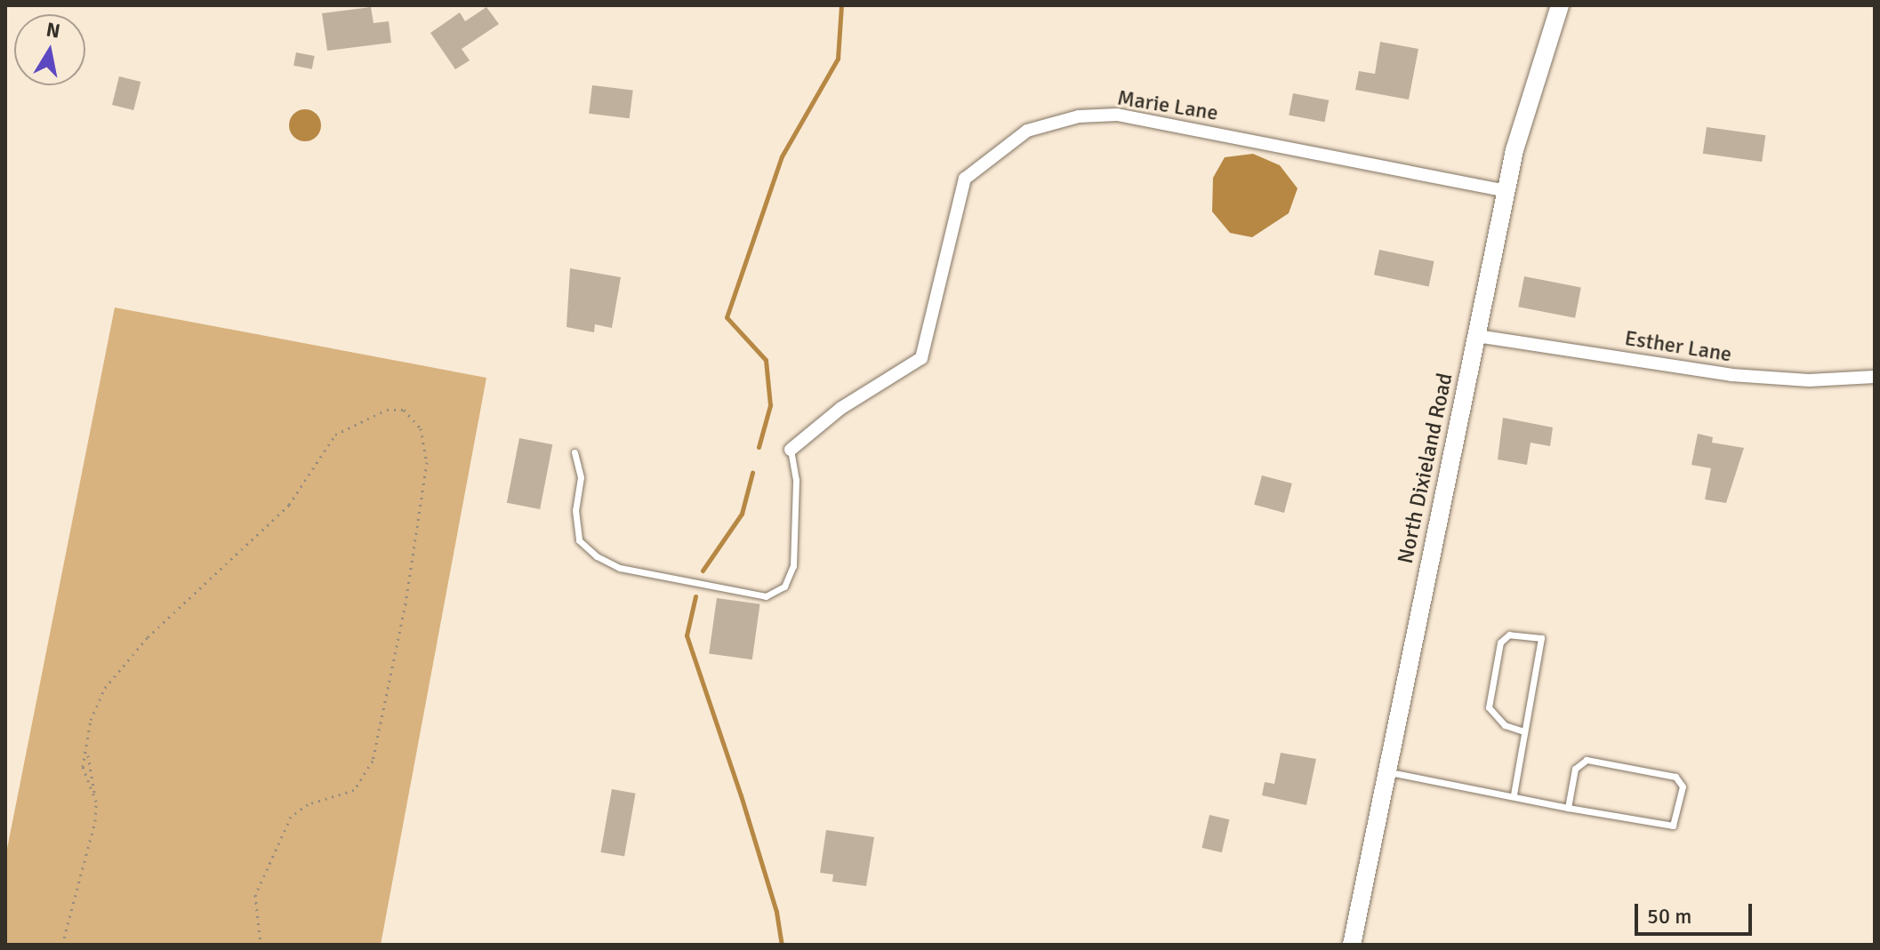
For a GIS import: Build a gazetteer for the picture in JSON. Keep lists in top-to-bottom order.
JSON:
{
  "streets": {
    "street": ["Marie Lane", "Esther Lane", "North Dixieland Road"]
  },
  "crossings": [
    ["Marie Lane", "North Dixieland Road"],
    ["Esther Lane", "North Dixieland Road"]
  ],
  "scale_bar": "50 m",
  "north": "top"
}
